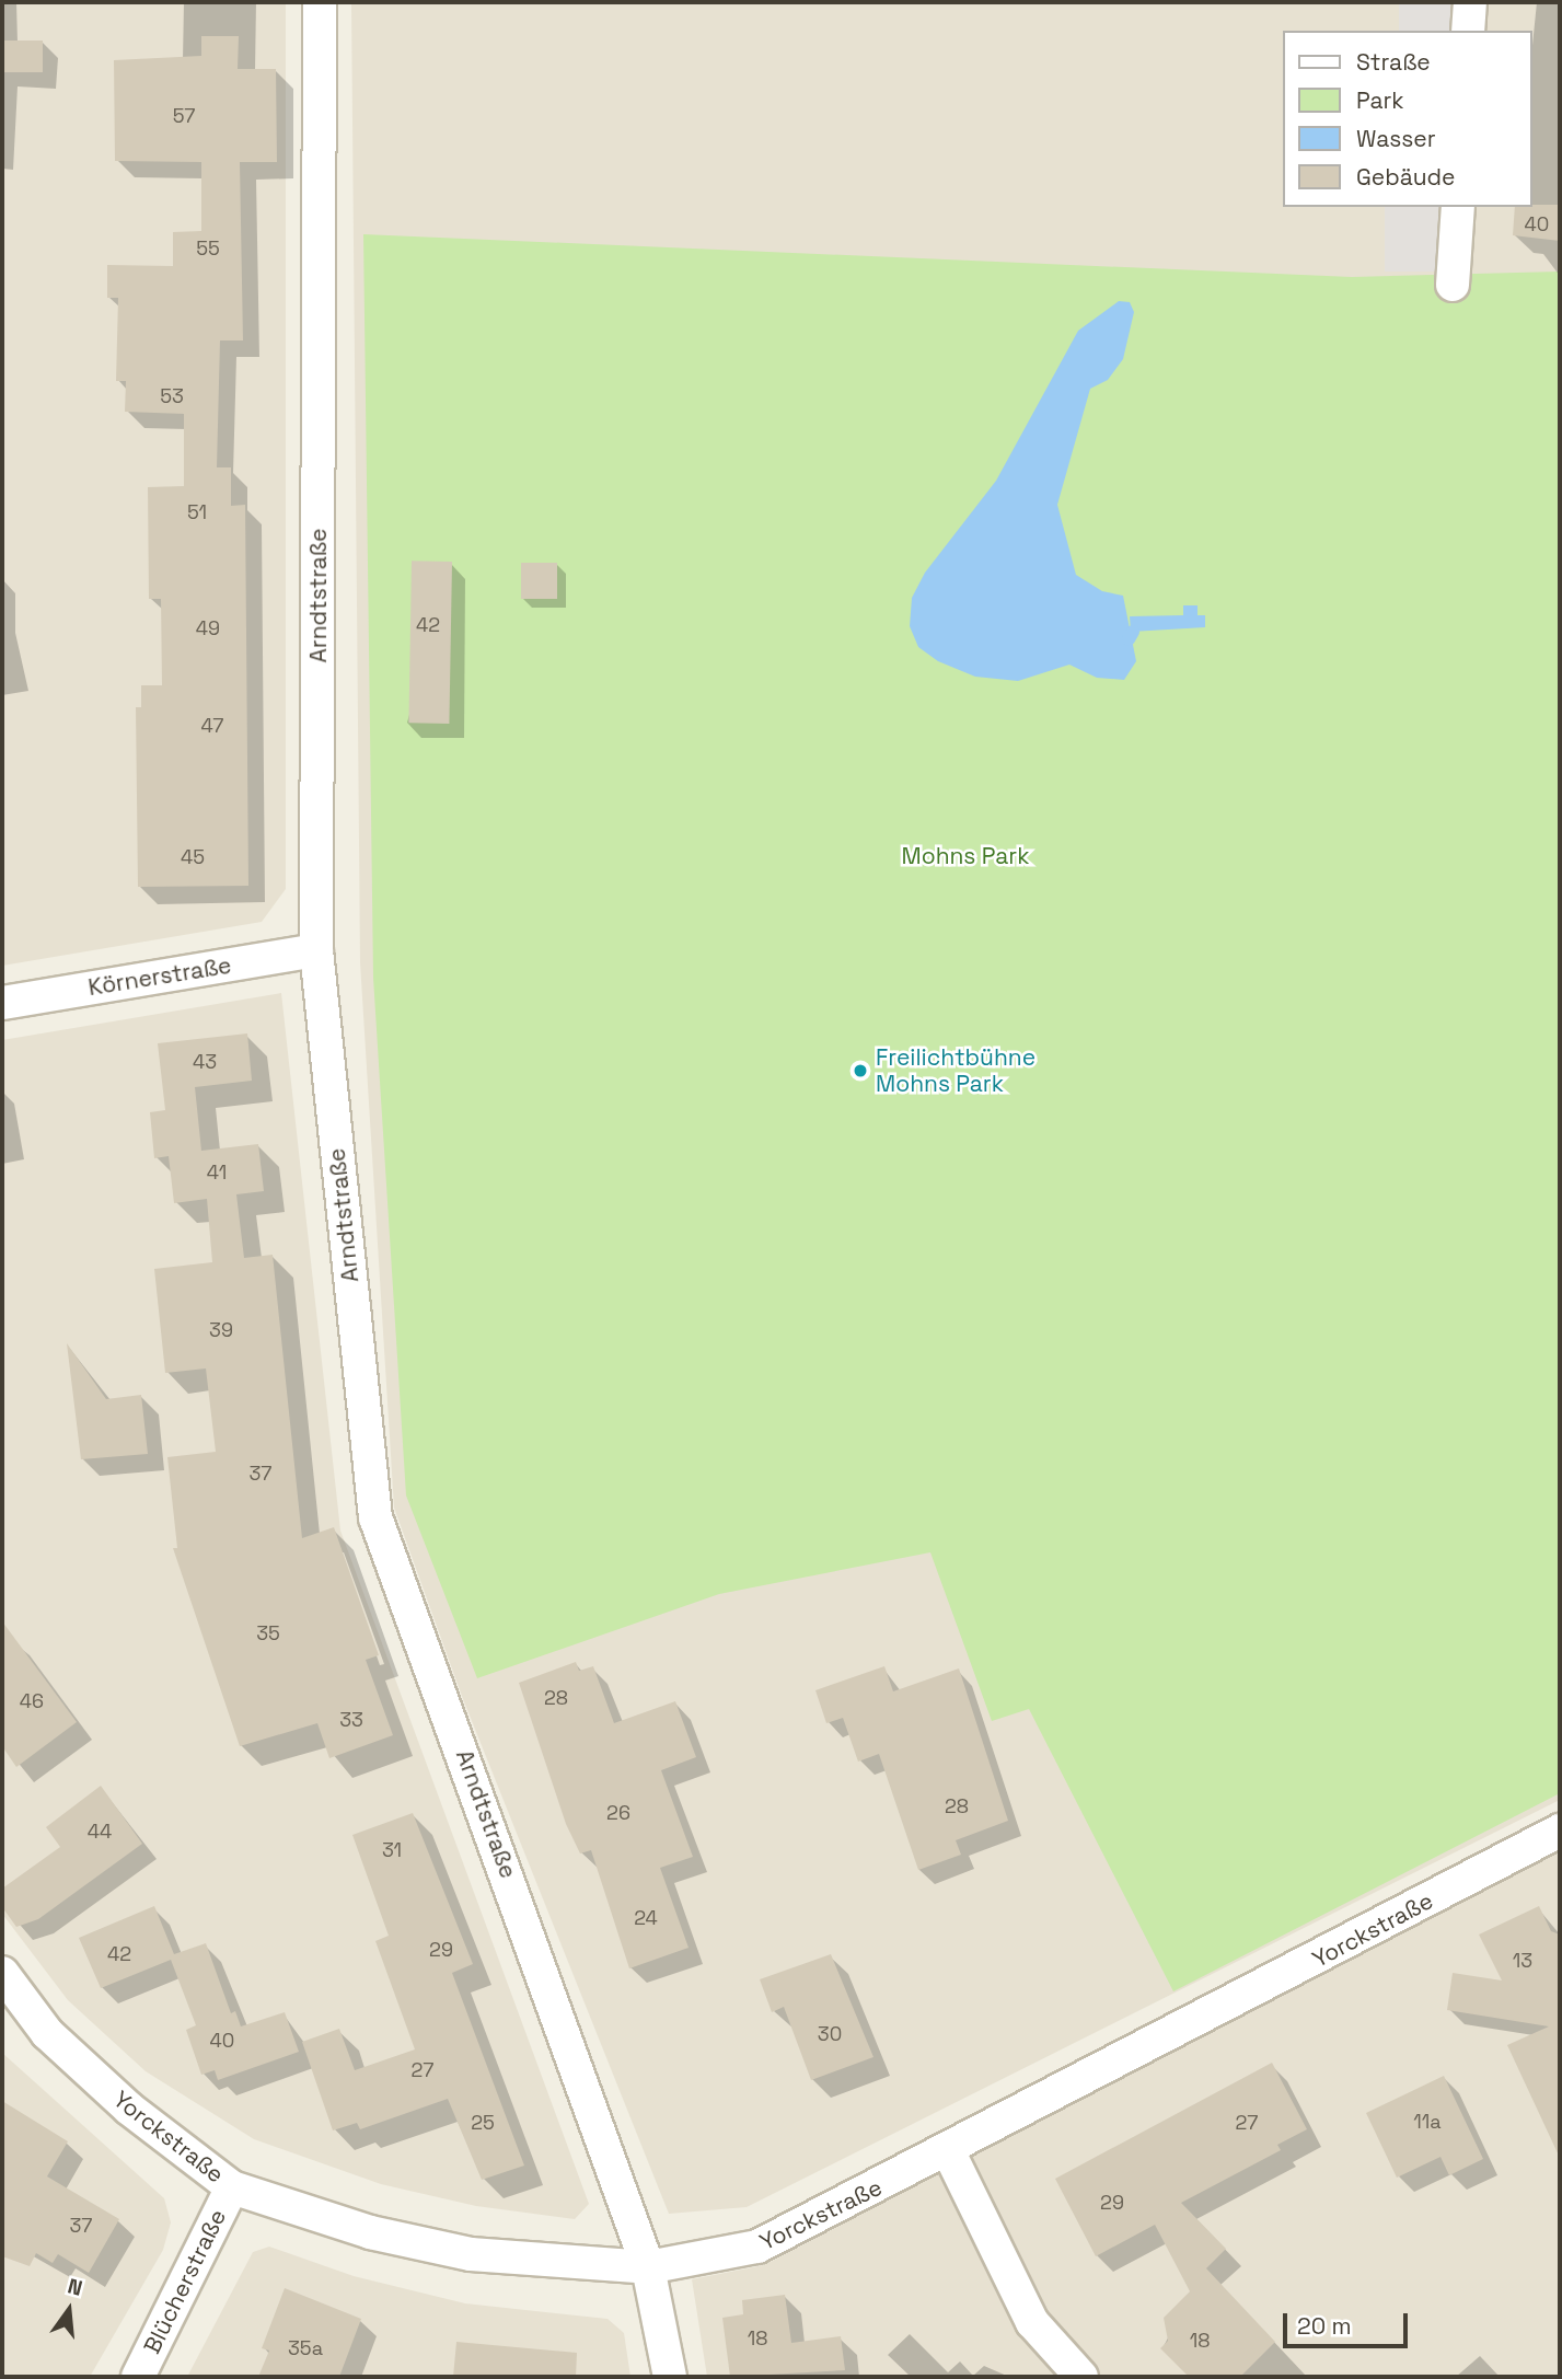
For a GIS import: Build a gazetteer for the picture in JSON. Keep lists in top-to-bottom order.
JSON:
{
  "streets": {
    "street": [
      "Arndtstraße",
      "Körnerstraße",
      "Yorckstraße",
      "Blücherstraße"
    ]
  },
  "crossings": [
    ["Arndtstraße", "Körnerstraße"],
    ["Arndtstraße", "Yorckstraße"],
    ["Yorckstraße", "Blücherstraße"]
  ],
  "parks": ["Mohns Park"],
  "places": ["Freilichtbühne Mohns Park"],
  "house_numbers": [
    "57",
    "40",
    "55",
    "53",
    "51",
    "42",
    "49",
    "47",
    "45",
    "43",
    "41",
    "39",
    "37",
    "35",
    "28",
    "46",
    "33",
    "28",
    "26",
    "44",
    "31",
    "24",
    "29",
    "42",
    "13",
    "30",
    "40",
    "27",
    "11a",
    "25",
    "27",
    "29",
    "37",
    "18",
    "18",
    "35a"
  ],
  "legend": [
    "Straße",
    "Park",
    "Wasser",
    "Gebäude"
  ],
  "scale_bar": "20 m",
  "north": "top"
}
